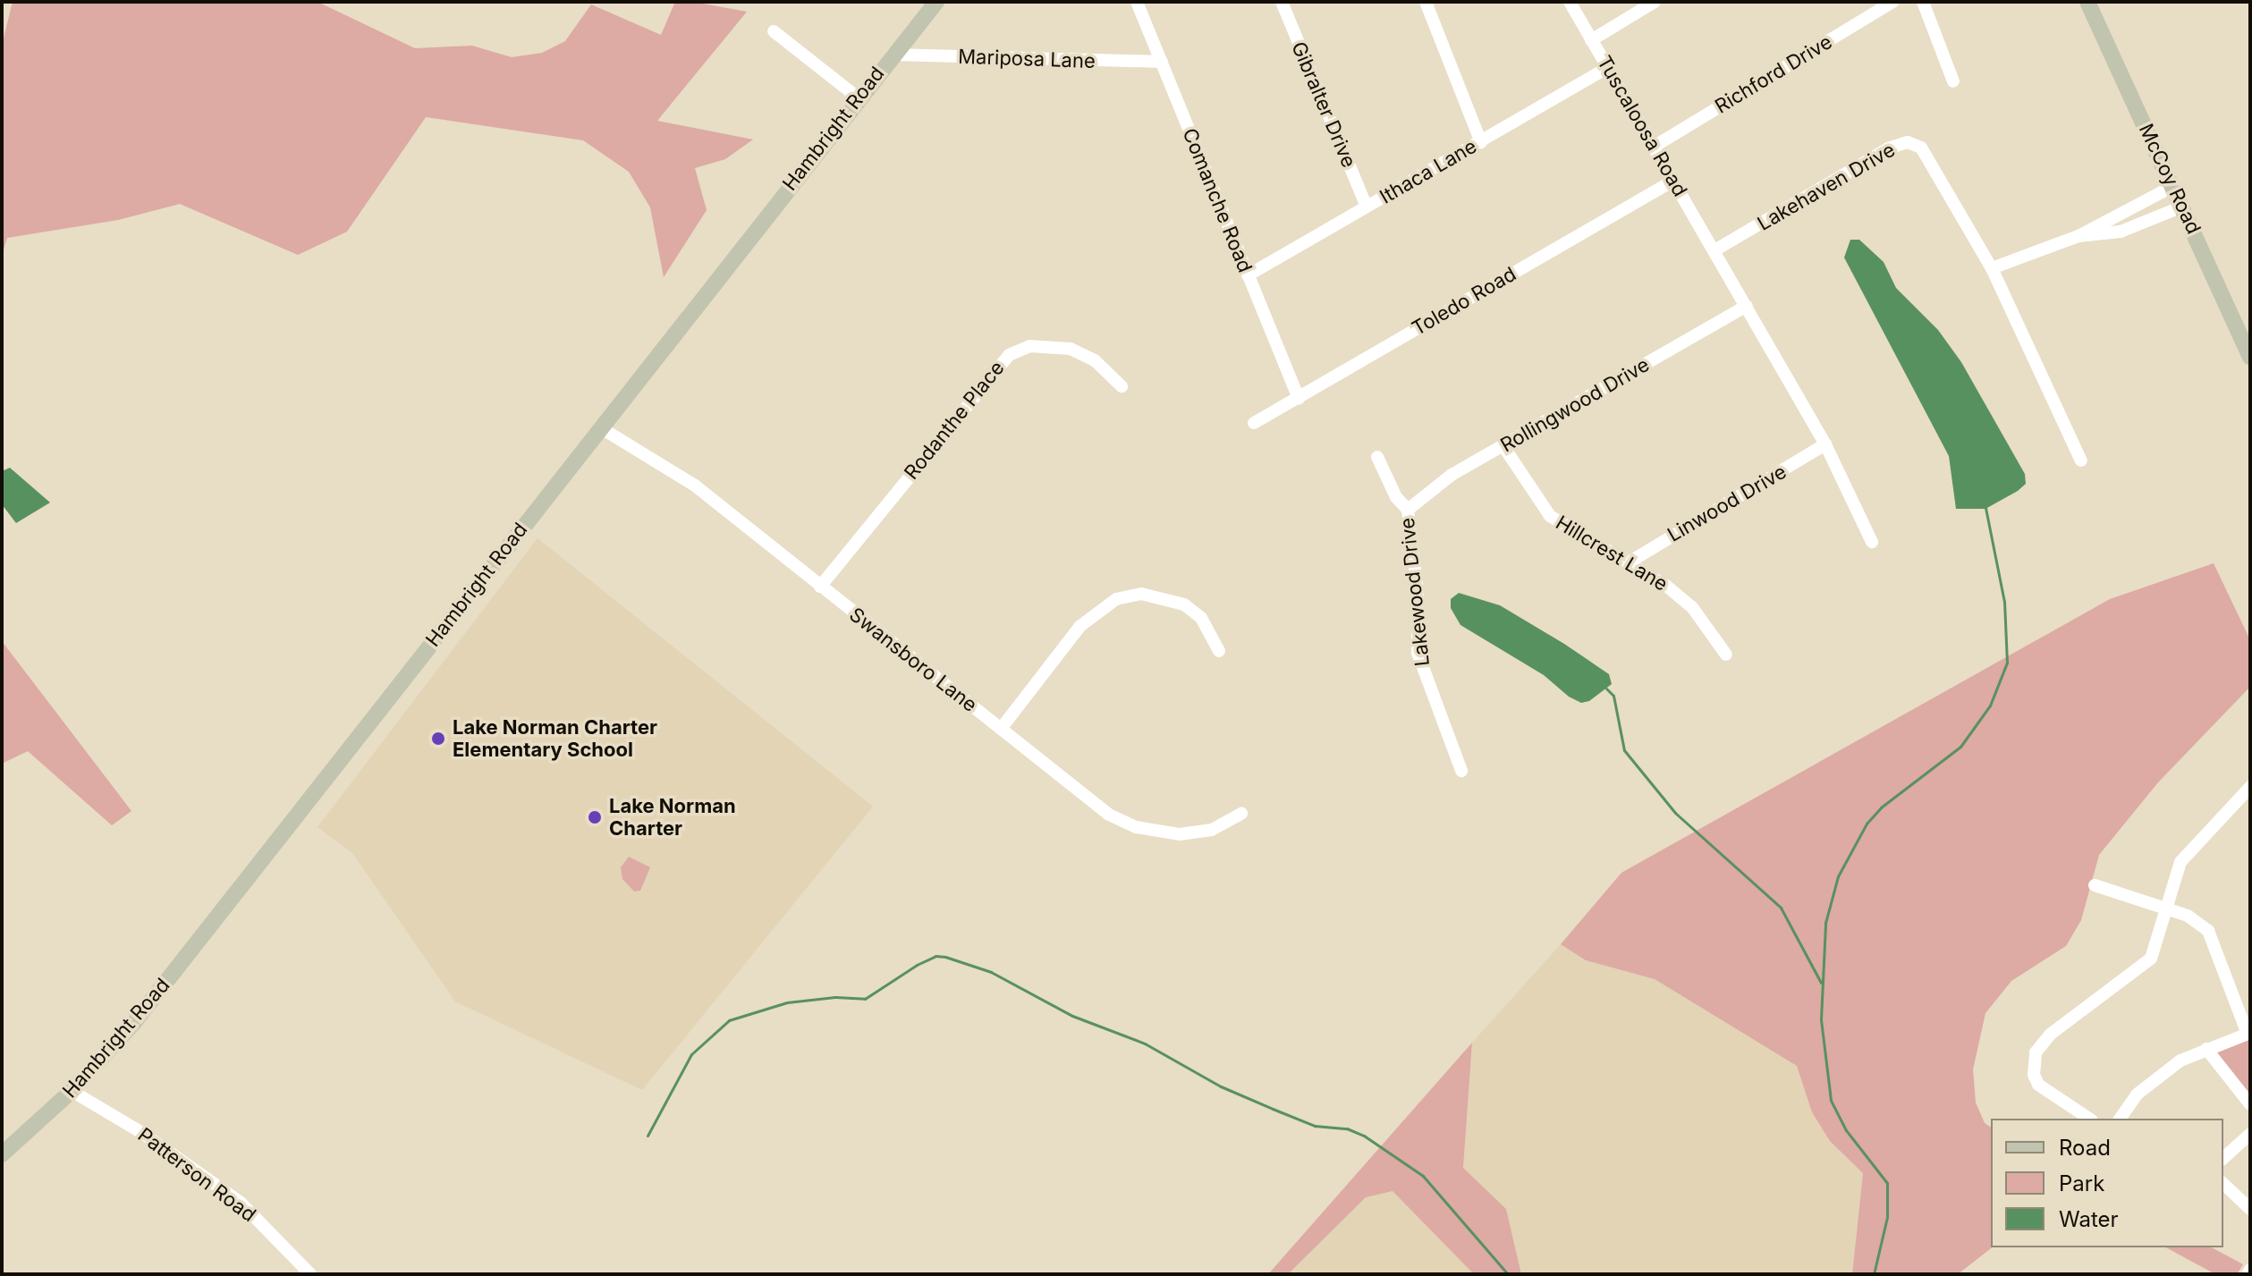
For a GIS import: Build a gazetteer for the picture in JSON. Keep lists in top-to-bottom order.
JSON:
{
  "streets": {
    "main road": ["Hambright Road", "McCoy Road"],
    "street": [
      "Mariposa Lane",
      "Richford Drive",
      "Gibralter Drive",
      "Tuscaloosa Road",
      "Ithaca Lane",
      "Lakehaven Drive",
      "Comanche Road",
      "Toledo Road",
      "Rollingwood Drive",
      "Rodanthe Place",
      "Linwood Drive",
      "Hillcrest Lane",
      "Lakewood Drive",
      "Swansboro Lane",
      "Patterson Road"
    ]
  },
  "crossings": [
    ["Mariposa Lane", "Hambright Road"],
    ["Mariposa Lane", "Comanche Road"],
    ["Richford Drive", "Tuscaloosa Road"],
    ["Gibralter Drive", "Ithaca Lane"],
    ["Tuscaloosa Road", "Ithaca Lane"],
    ["Tuscaloosa Road", "Lakehaven Drive"],
    ["Tuscaloosa Road", "Toledo Road"],
    ["Hambright Road", "Swansboro Lane"],
    ["Hambright Road", "Patterson Road"],
    ["Ithaca Lane", "Comanche Road"],
    ["Comanche Road", "Toledo Road"],
    ["Rollingwood Drive", "Hillcrest Lane"],
    ["Rollingwood Drive", "Lakewood Drive"],
    ["Rodanthe Place", "Swansboro Lane"],
    ["Linwood Drive", "Hillcrest Lane"]
  ],
  "places": ["Lake Norman Charter Elementary School", "Lake Norman Charter"],
  "legend": ["Road", "Park", "Water"]
}
